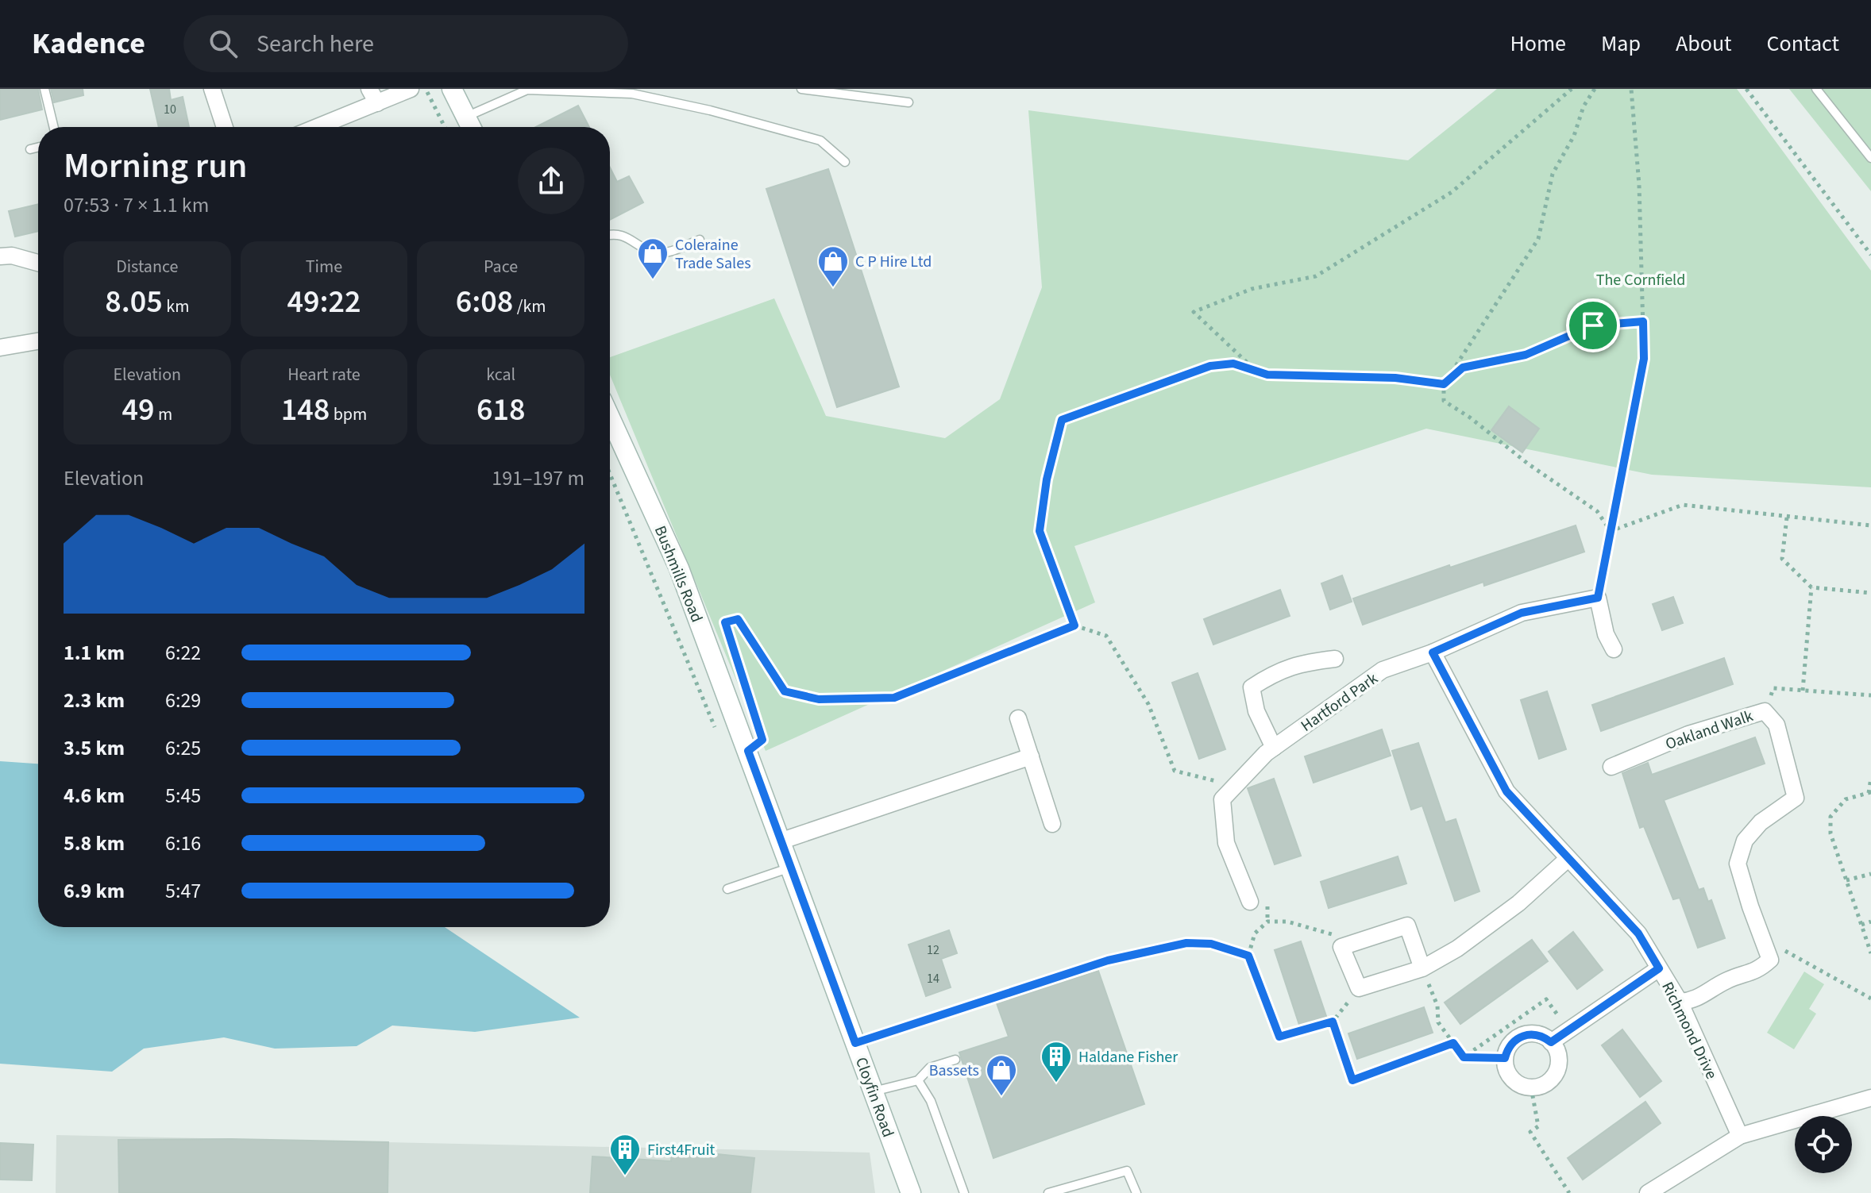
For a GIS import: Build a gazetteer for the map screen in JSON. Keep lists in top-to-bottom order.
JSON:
{
  "streets": {
    "main road": ["Bushmills Road", "Cloyfin Road"],
    "street": ["Hartford Park", "Oakland Walk", "Richmond Drive"]
  },
  "crossings": [
    ["Bushmills Road", "Cloyfin Road"],
    ["Hartford Park", "Richmond Drive"],
    ["Oakland Walk", "Richmond Drive"]
  ],
  "parks": ["The Cornfield"],
  "places": {
    "shop": ["Coleraine Trade Sales", "C P Hire Ltd", "Bassets"],
    "building": ["Haldane Fisher", "First4Fruit"]
  },
  "house_numbers": ["10", "12", "14"],
  "page": {
    "header": "Kadence",
    "search": "Search here",
    "nav": [
      "Home",
      "Map",
      "About",
      "Contact"
    ],
    "heading": ["Morning run", "07:53 · 7 × 1.1 km"],
    "stats": [
      ["Distance", "8.05 km"],
      ["Time", "49:22"],
      ["Pace", "6:08 /km"],
      ["Elevation", "49 m"],
      ["Heart rate", "148 bpm"],
      ["kcal", "618"]
    ],
    "chart": ["Elevation", "191–197 m"],
    "list": [
      {
        "name": "1.1 km",
        "note": "6:22"
      },
      {
        "name": "2.3 km",
        "note": "6:29"
      },
      {
        "name": "3.5 km",
        "note": "6:25"
      },
      {
        "name": "4.6 km",
        "note": "5:45"
      },
      {
        "name": "5.8 km",
        "note": "6:16"
      },
      {
        "name": "6.9 km",
        "note": "5:47"
      }
    ]
  }
}
